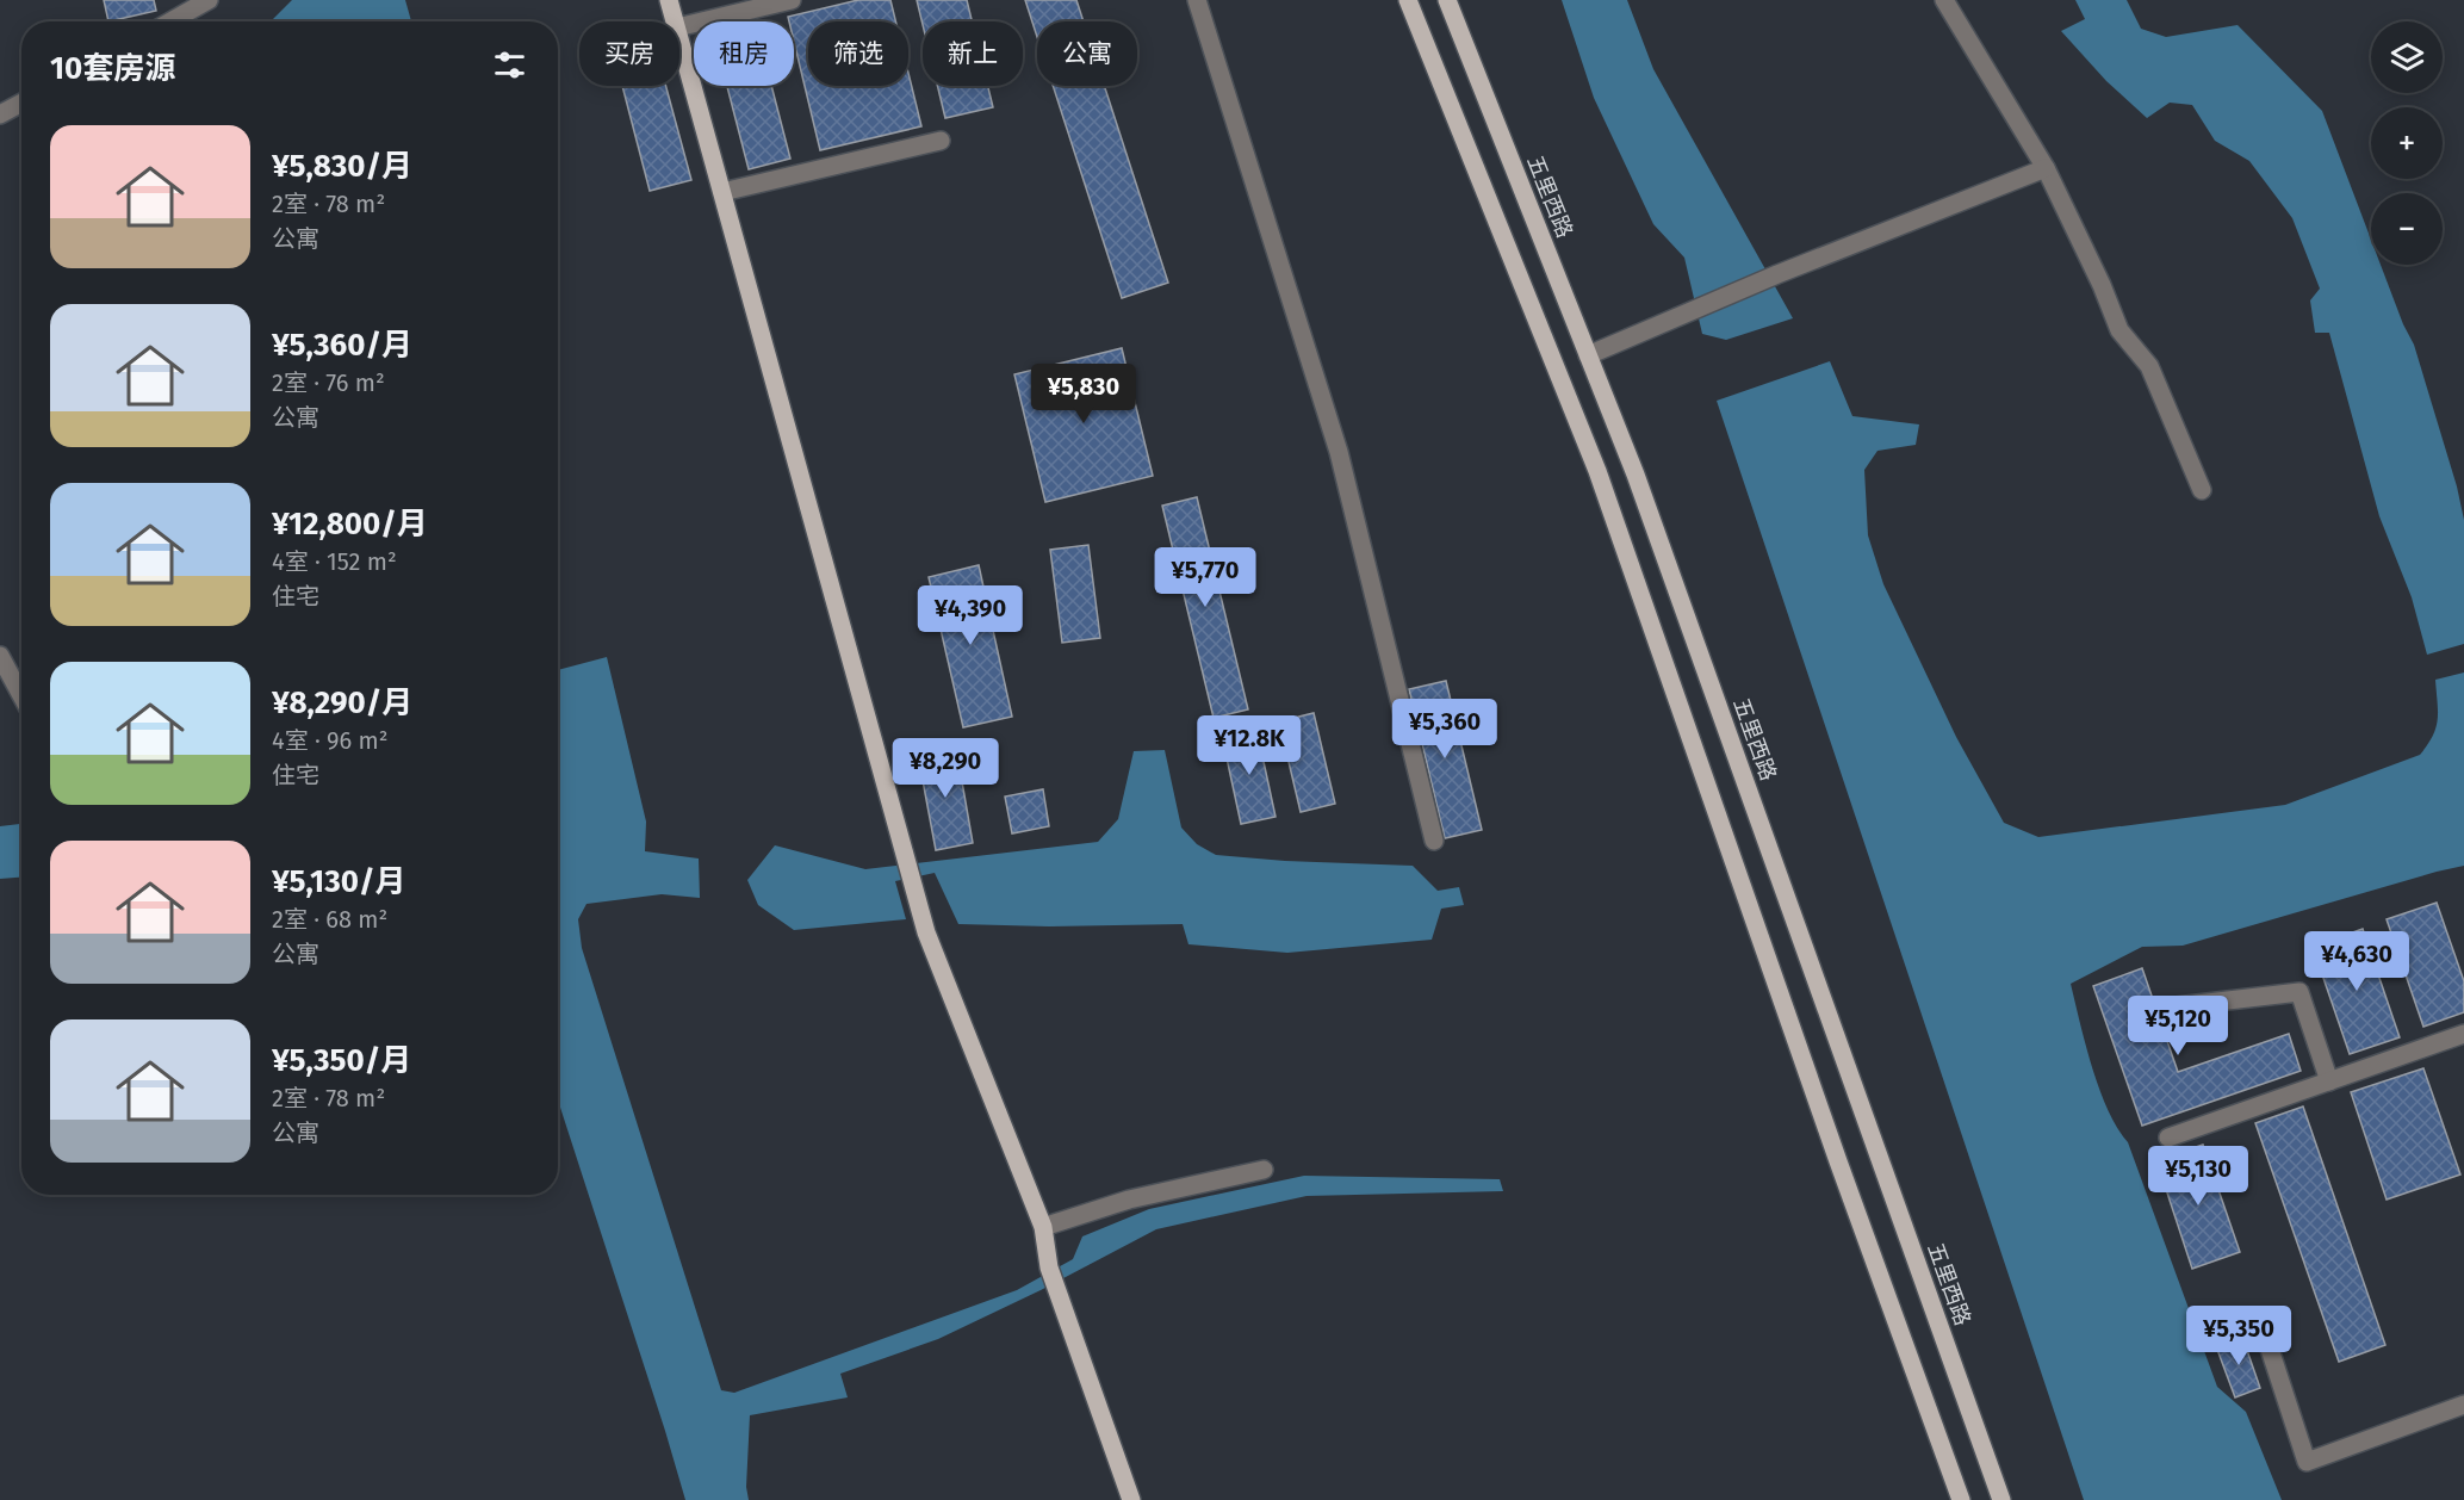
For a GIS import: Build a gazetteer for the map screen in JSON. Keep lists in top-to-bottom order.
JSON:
{
  "streets": {
    "main road": ["五里西路"]
  },
  "page": {
    "map_buttons": ["+", "−"],
    "chip": [
      "买房",
      "租房",
      "筛选",
      "新上",
      "公寓"
    ],
    "heading": "10套房源",
    "list": [
      {
        "name": "¥5,830/月",
        "note": "2室 · 78 m² · 公寓"
      },
      {
        "name": "¥5,360/月",
        "note": "2室 · 76 m² · 公寓"
      },
      {
        "name": "¥12,800/月",
        "note": "4室 · 152 m² · 住宅"
      },
      {
        "name": "¥8,290/月",
        "note": "4室 · 96 m² · 住宅"
      },
      {
        "name": "¥5,130/月",
        "note": "2室 · 68 m² · 公寓"
      },
      {
        "name": "¥5,350/月",
        "note": "2室 · 78 m² · 公寓"
      }
    ],
    "price": [
      "¥5,830",
      "¥5,770",
      "¥4,390",
      "¥5,360",
      "¥12.8K",
      "¥8,290",
      "¥4,630",
      "¥5,120",
      "¥5,130",
      "¥5,350"
    ]
  }
}
